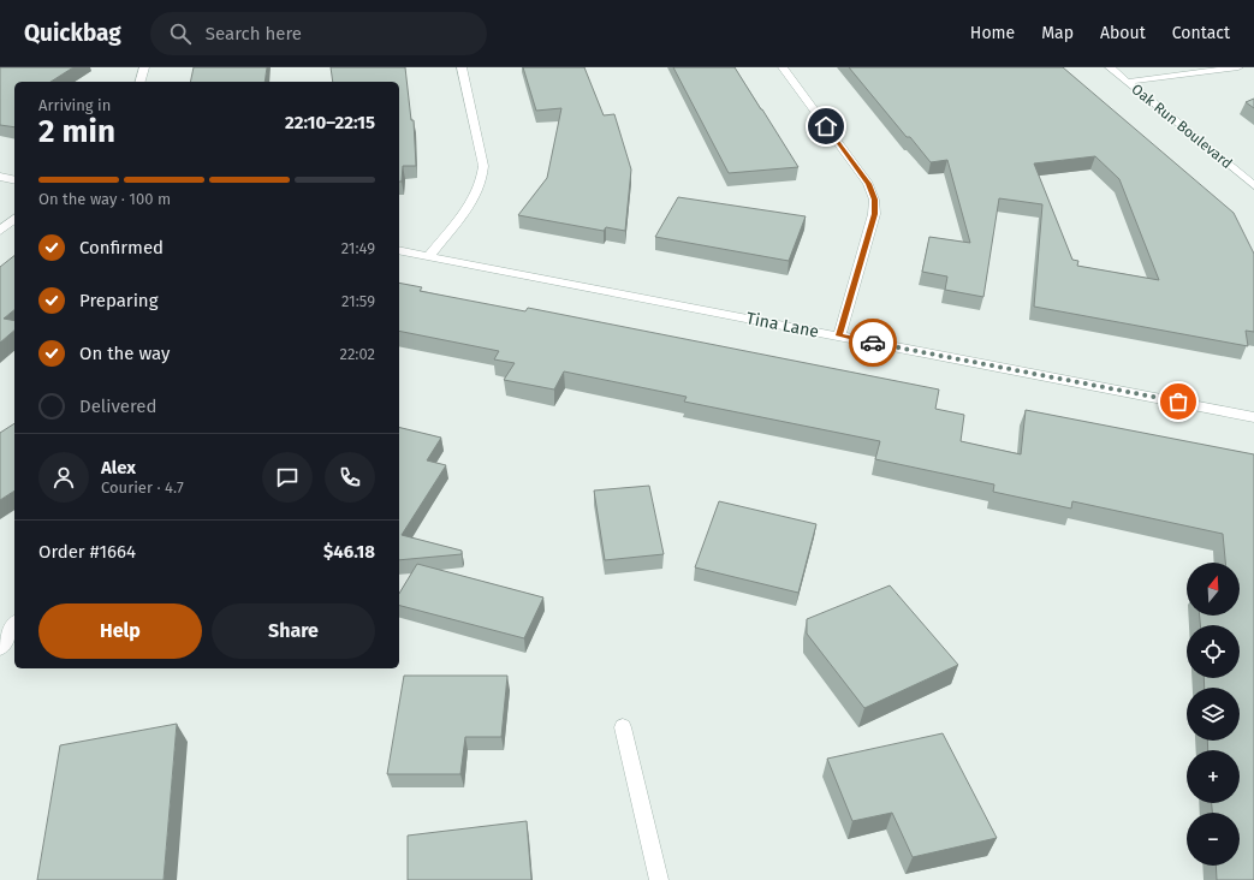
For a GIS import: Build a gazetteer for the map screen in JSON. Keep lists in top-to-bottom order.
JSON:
{
  "streets": {
    "street": ["Oak Run Boulevard", "Tina Lane"]
  },
  "north": "top",
  "page": {
    "header": "Quickbag",
    "search": "Search here",
    "nav": [
      "Home",
      "Map",
      "About",
      "Contact"
    ],
    "heading": ["2 min", "Arriving in", "22:10–22:15"],
    "panel": [
      "Alex",
      "Courier · 4.7",
      "Order #1664",
      "$46.18"
    ],
    "bar": "On the way · 100 m",
    "list": [
      ["Confirmed", "21:49"],
      ["Preparing", "21:59"],
      ["On the way", "22:02"],
      "Delivered"
    ],
    "map_buttons": ["+", "−"],
    "buttons": ["Help", "Share"]
  }
}
